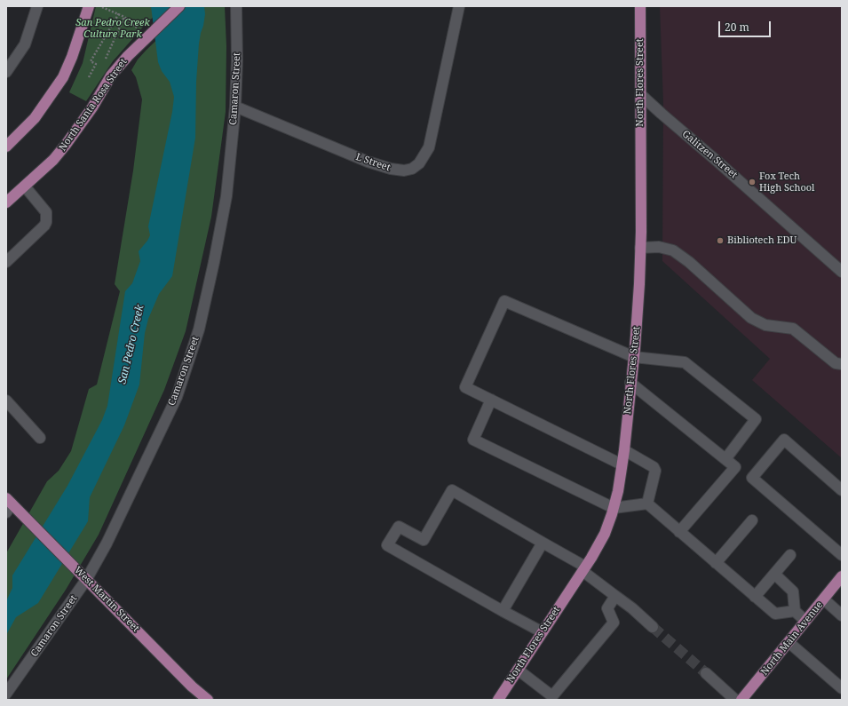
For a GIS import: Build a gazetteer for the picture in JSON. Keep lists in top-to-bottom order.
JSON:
{
  "streets": {
    "main road": [
      "North Flores Street",
      "North Santa Rosa Street",
      "West Martin Street",
      "North Main Avenue"
    ],
    "street": ["Camaron Street", "Galitzen Street", "L Street"]
  },
  "crossings": [
    ["North Flores Street", "Galitzen Street"],
    ["Camaron Street", "L Street"],
    ["Camaron Street", "West Martin Street"]
  ],
  "water": ["San Pedro Creek"],
  "parks": ["San Pedro Creek Culture Park"],
  "places": ["Fox Tech High School", "Bibliotech EDU"],
  "scale_bar": "20 m"
}
